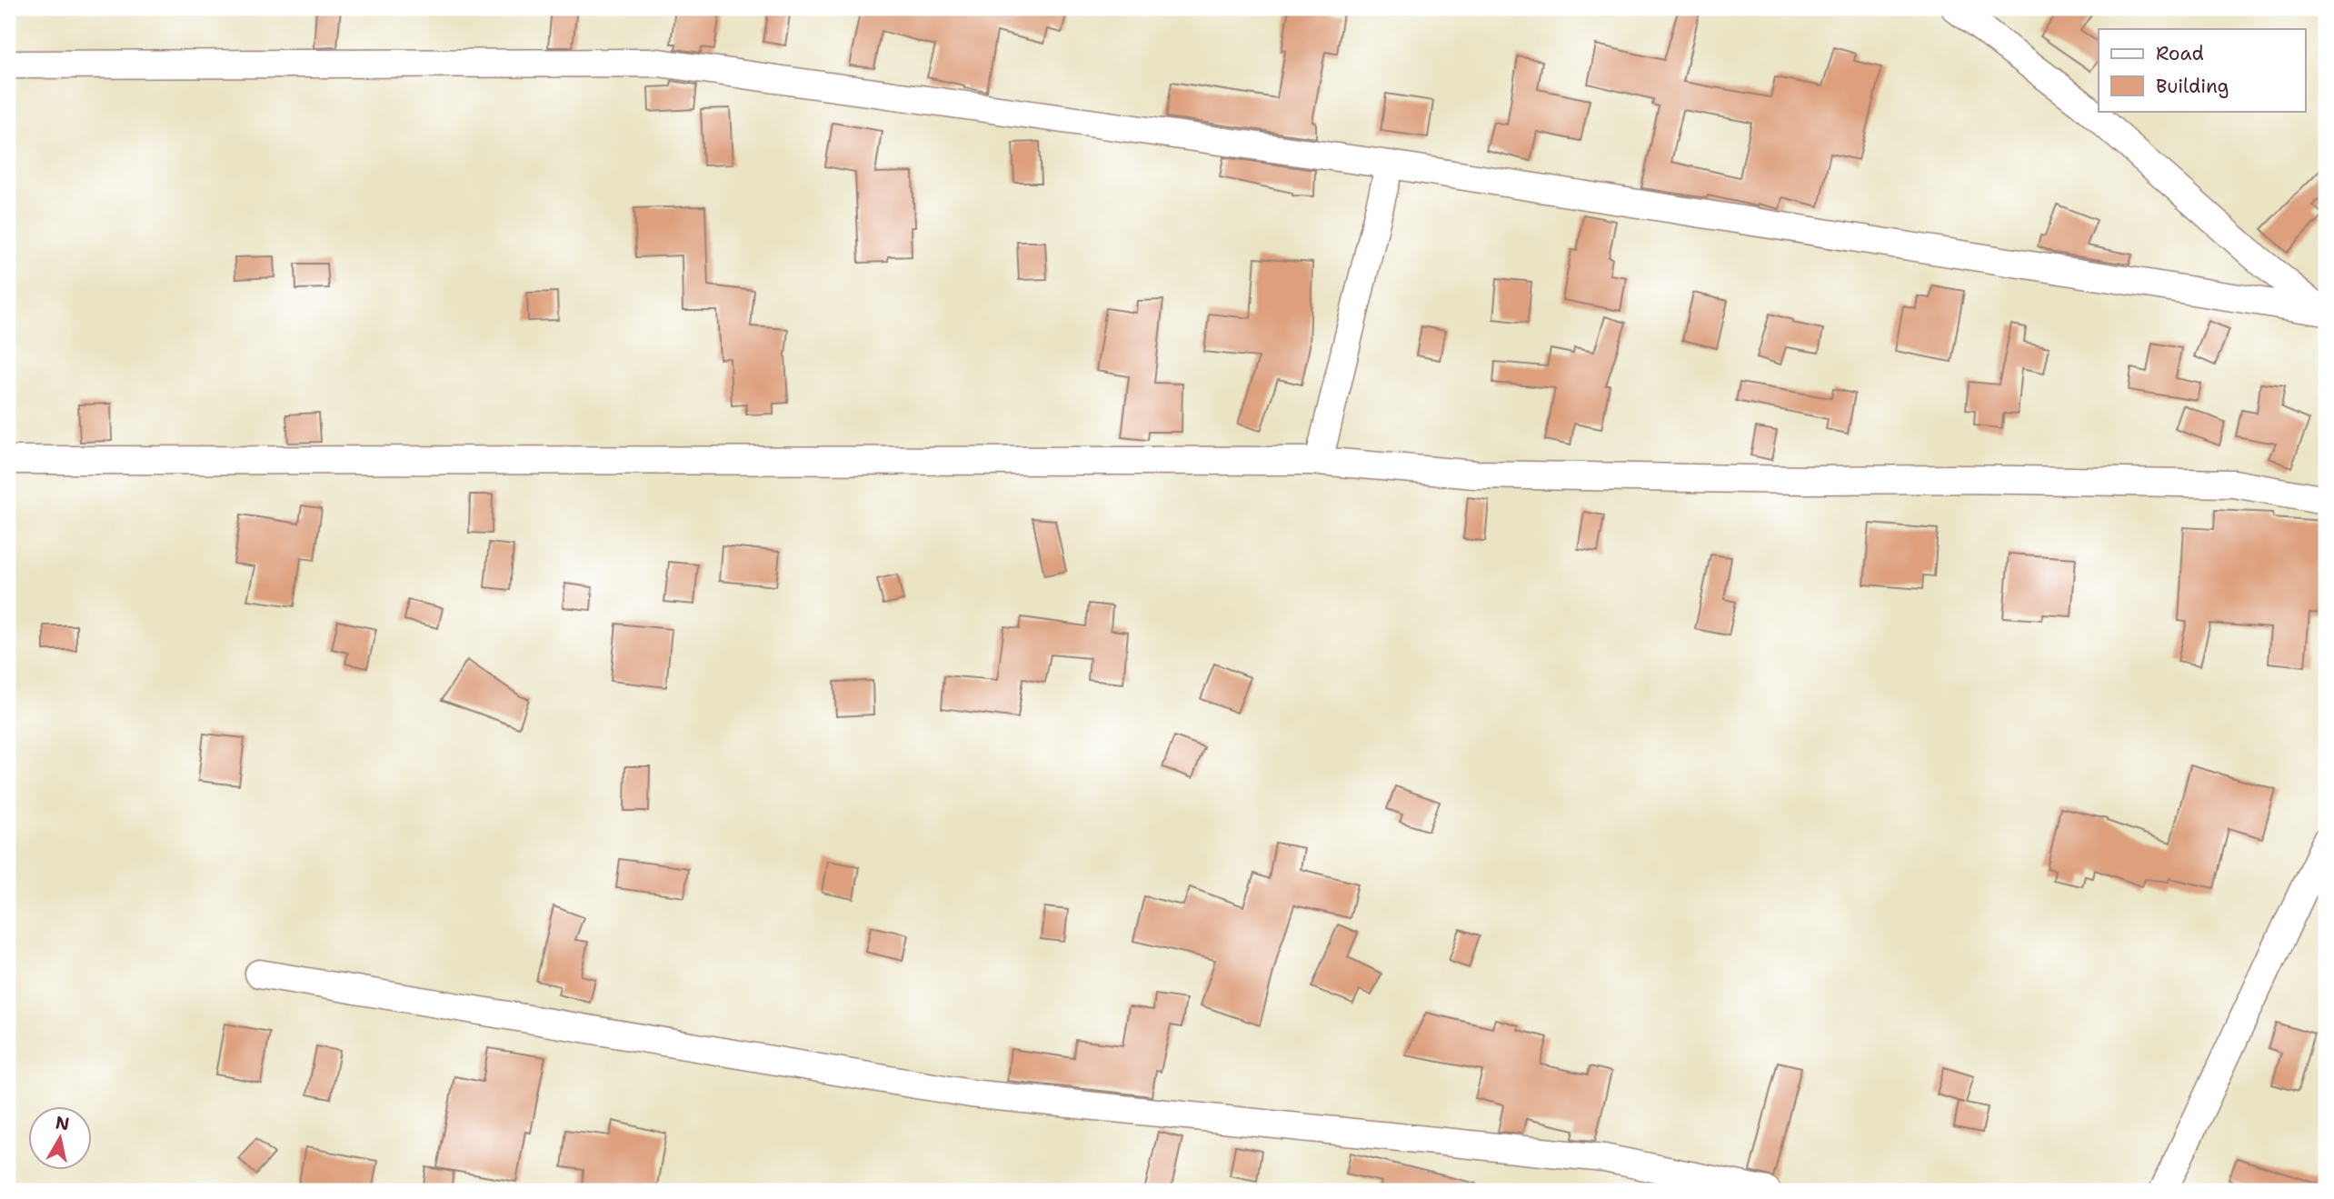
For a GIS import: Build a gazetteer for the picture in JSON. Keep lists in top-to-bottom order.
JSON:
{
  "legend": ["Road", "Building"],
  "north": "top"
}
